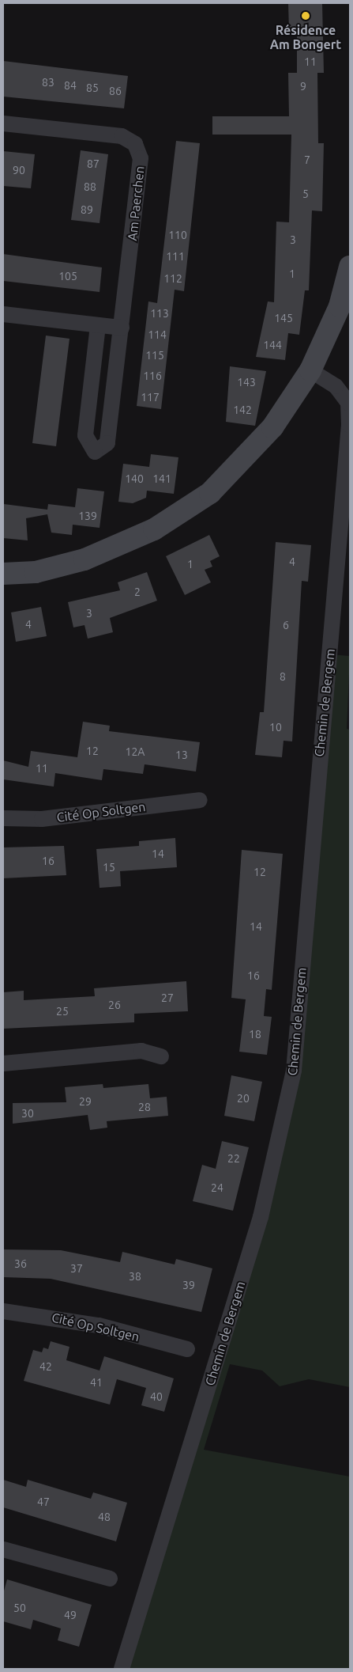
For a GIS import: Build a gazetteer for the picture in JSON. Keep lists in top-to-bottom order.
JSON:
{
  "streets": {
    "street": ["Am Paerchen", "Chemin de Bergem", "Cité Op Soltgen"]
  },
  "places": ["Résidence Am Bongert"],
  "house_numbers": [
    "11",
    "83",
    "84",
    "9",
    "85",
    "86",
    "7",
    "87",
    "90",
    "88",
    "5",
    "89",
    "110",
    "3",
    "111",
    "1",
    "105",
    "112",
    "113",
    "145",
    "114",
    "144",
    "115",
    "116",
    "143",
    "117",
    "142",
    "140",
    "141",
    "139",
    "4",
    "1",
    "2",
    "3",
    "4",
    "6",
    "8",
    "10",
    "12",
    "12A",
    "13",
    "11",
    "14",
    "16",
    "15",
    "12",
    "14",
    "16",
    "27",
    "26",
    "25",
    "18",
    "20",
    "29",
    "28",
    "30",
    "22",
    "24",
    "36",
    "37",
    "38",
    "39",
    "42",
    "41",
    "40",
    "47",
    "48",
    "50",
    "49"
  ]
}
